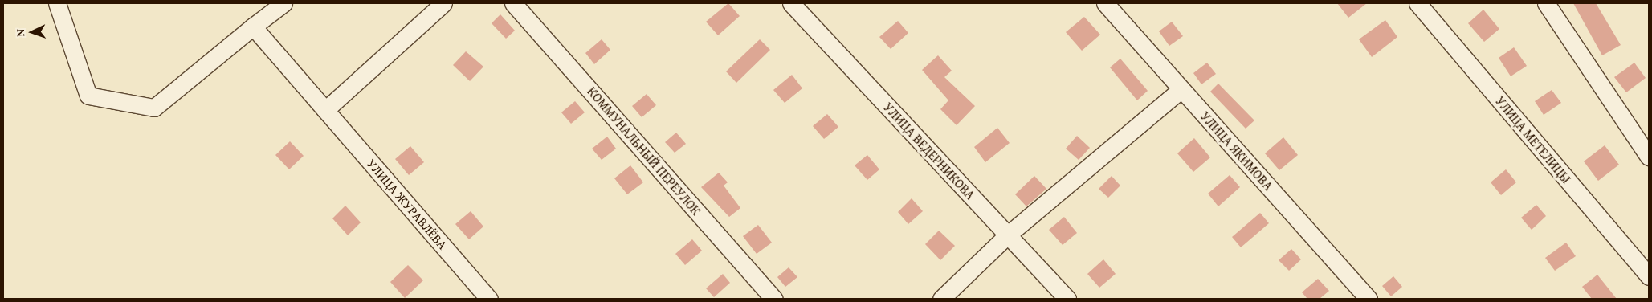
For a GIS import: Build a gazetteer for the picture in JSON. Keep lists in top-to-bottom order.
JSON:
{
  "streets": {
    "street": [
      "УЛИЦА МЕТЕЛИЦЫ",
      "КОММУНАЛЬНЫЙ ПЕРЕУЛОК",
      "УЛИЦА ВЕДЕРНИКОВА",
      "УЛИЦА ЯКИМОВА",
      "УЛИЦА ЖУРАВЛЁВА"
    ]
  },
  "north": "left"
}
